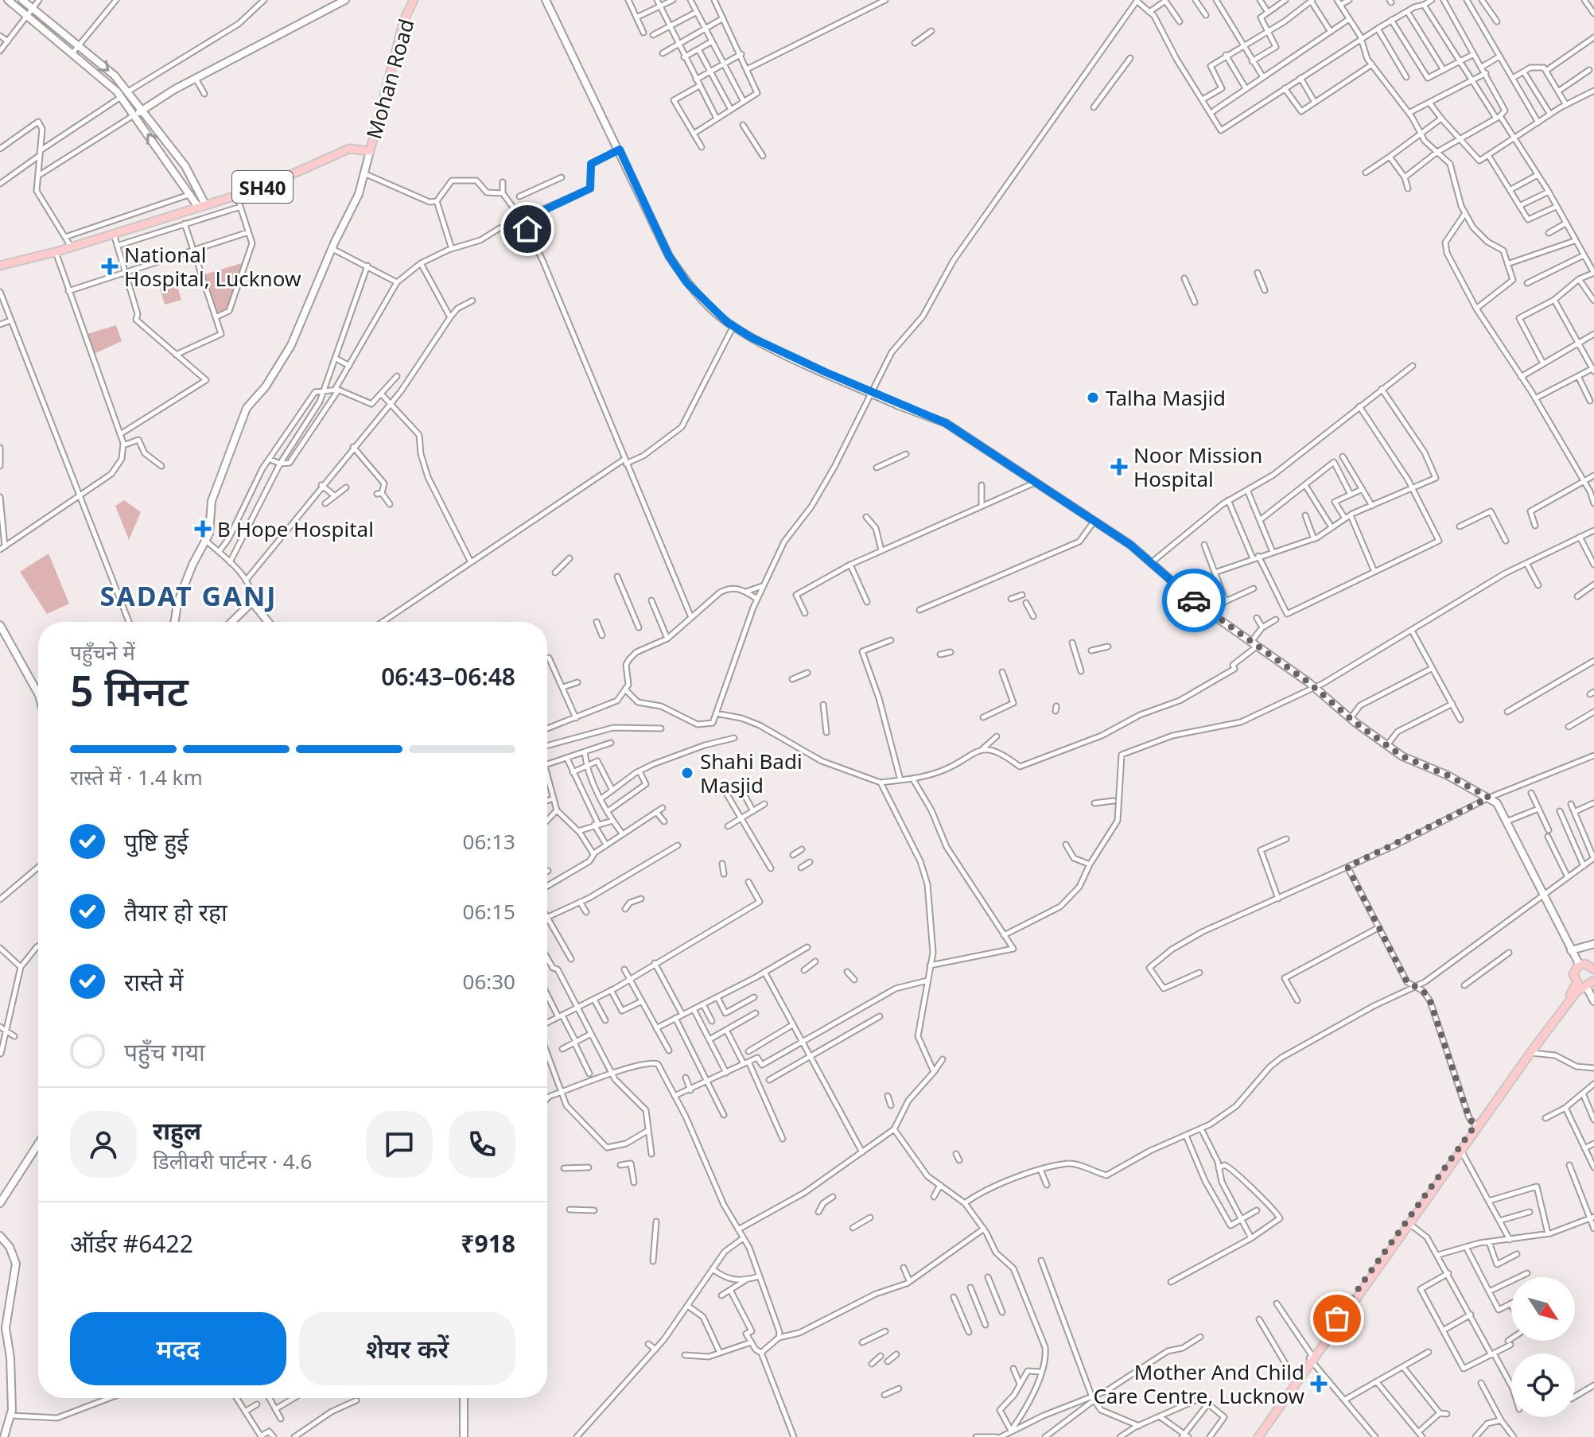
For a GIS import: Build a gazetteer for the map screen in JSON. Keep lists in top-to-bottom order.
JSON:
{
  "streets": {
    "main road": ["Mohan Road", "SH40"]
  },
  "districts": ["SADAT GANJ"],
  "places": {
    "health": [
      "National Hospital, Lucknow",
      "Noor Mission Hospital",
      "B Hope Hospital",
      "Mother And Child Care Centre, Lucknow"
    ],
    "other": ["Talha Masjid", "Shahi Badi Masjid"]
  },
  "north": "bottom right",
  "page": {
    "heading": ["5 मिनट", "पहुँचने में", "06:43–06:48"],
    "panel": [
      "राहुल",
      "डिलीवरी पार्टनर · 4.6",
      "ऑर्डर #6422",
      "₹918"
    ],
    "bar": "रास्ते में · 1.4 km",
    "list": [
      ["पुष्टि हुई", "06:13"],
      ["तैयार हो रहा", "06:15"],
      ["रास्ते में", "06:30"],
      "पहुँच गया"
    ],
    "buttons": ["मदद", "शेयर करें"]
  }
}
